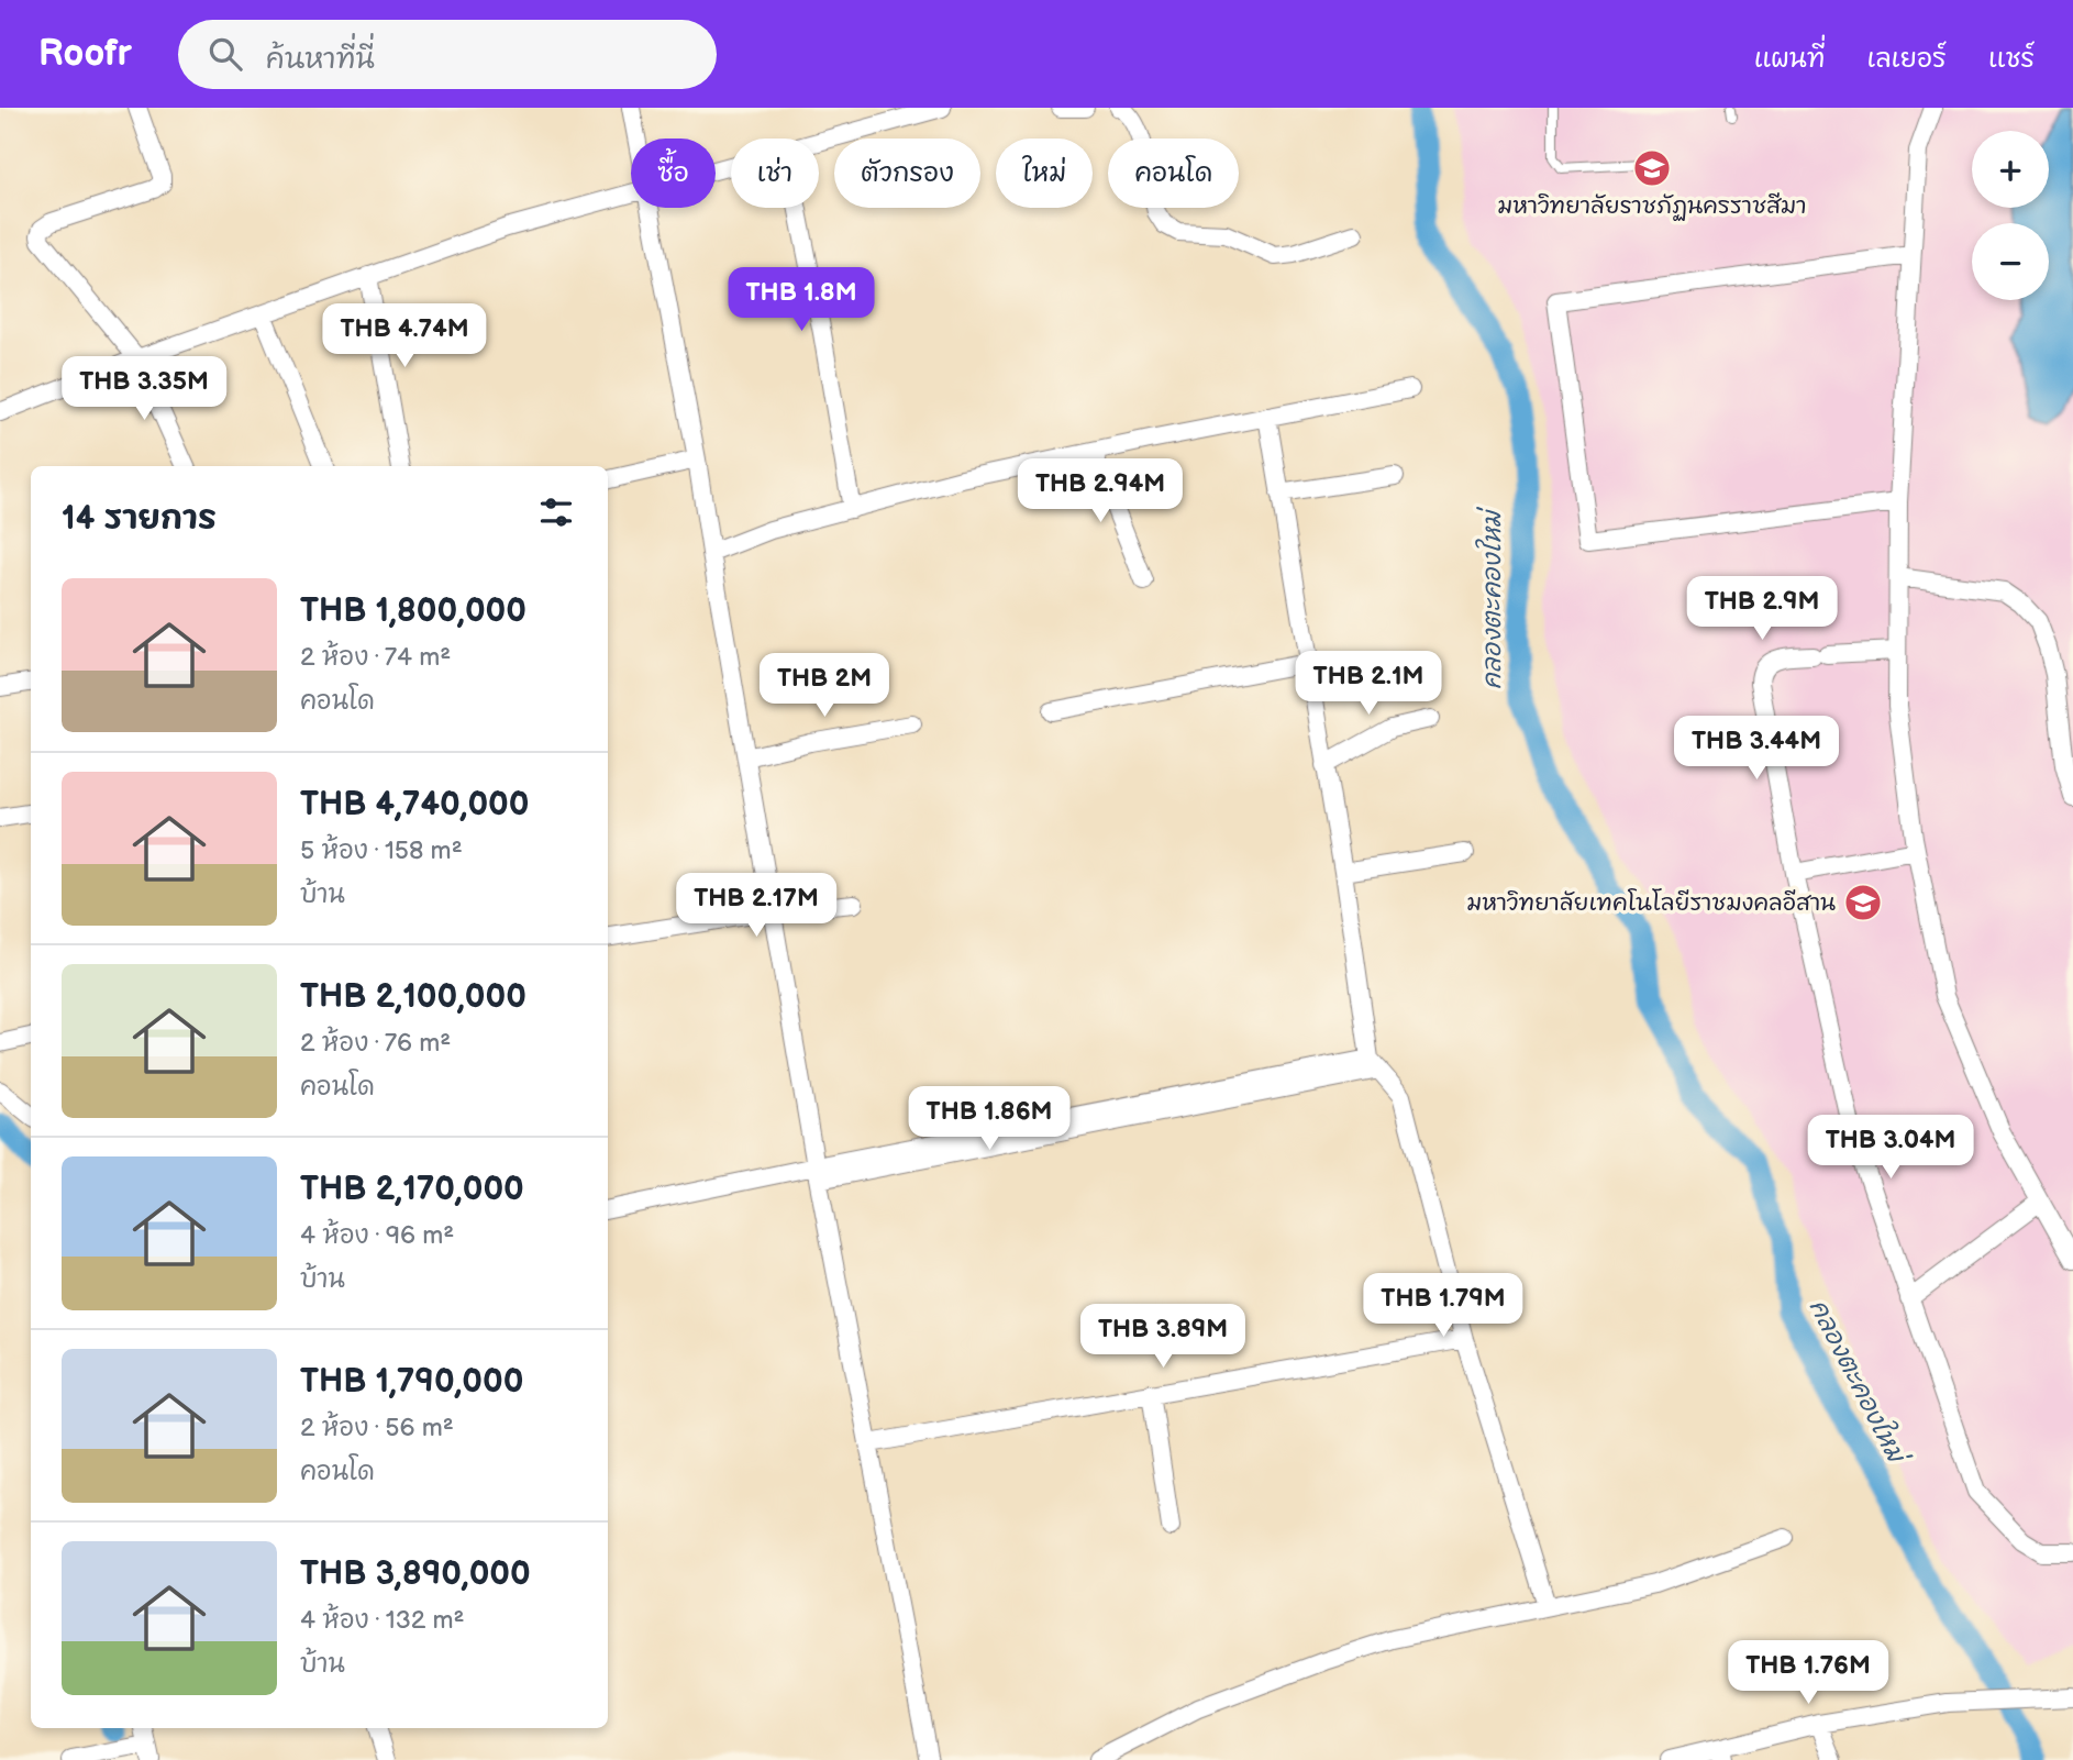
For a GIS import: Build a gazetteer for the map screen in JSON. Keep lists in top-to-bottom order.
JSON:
{
  "water": ["คลองตะคองใหม่"],
  "places": {
    "school or university": ["มหาวิทยาลัยราชภัฏนครราชสีมา", "มหาวิทยาลัยเทคโนโลยีราชมงคลอีสาน"]
  },
  "page": {
    "header": "Roofr",
    "search": "ค้นหาที่นี่",
    "nav": ["แผนที่", "เลเยอร์", "แชร์"],
    "map_buttons": ["+", "−"],
    "chip": [
      "ซื้อ",
      "เช่า",
      "ตัวกรอง",
      "ใหม่",
      "คอนโด"
    ],
    "price": [
      "THB 1.8M",
      "THB 4.74M",
      "THB 3.35M",
      "THB 2.94M",
      "THB 2.9M",
      "THB 2.1M",
      "THB 2M",
      "THB 3.44M",
      "THB 2.17M",
      "THB 1.86M",
      "THB 3.04M",
      "THB 1.79M",
      "THB 3.89M",
      "THB 1.76M"
    ],
    "heading": "14 รายการ",
    "list": [
      {
        "name": "THB 1,800,000",
        "note": "2 ห้อง · 74 m² · คอนโด"
      },
      {
        "name": "THB 4,740,000",
        "note": "5 ห้อง · 158 m² · บ้าน"
      },
      {
        "name": "THB 2,100,000",
        "note": "2 ห้อง · 76 m² · คอนโด"
      },
      {
        "name": "THB 2,170,000",
        "note": "4 ห้อง · 96 m² · บ้าน"
      },
      {
        "name": "THB 1,790,000",
        "note": "2 ห้อง · 56 m² · คอนโด"
      },
      {
        "name": "THB 3,890,000",
        "note": "4 ห้อง · 132 m² · บ้าน"
      }
    ]
  }
}
